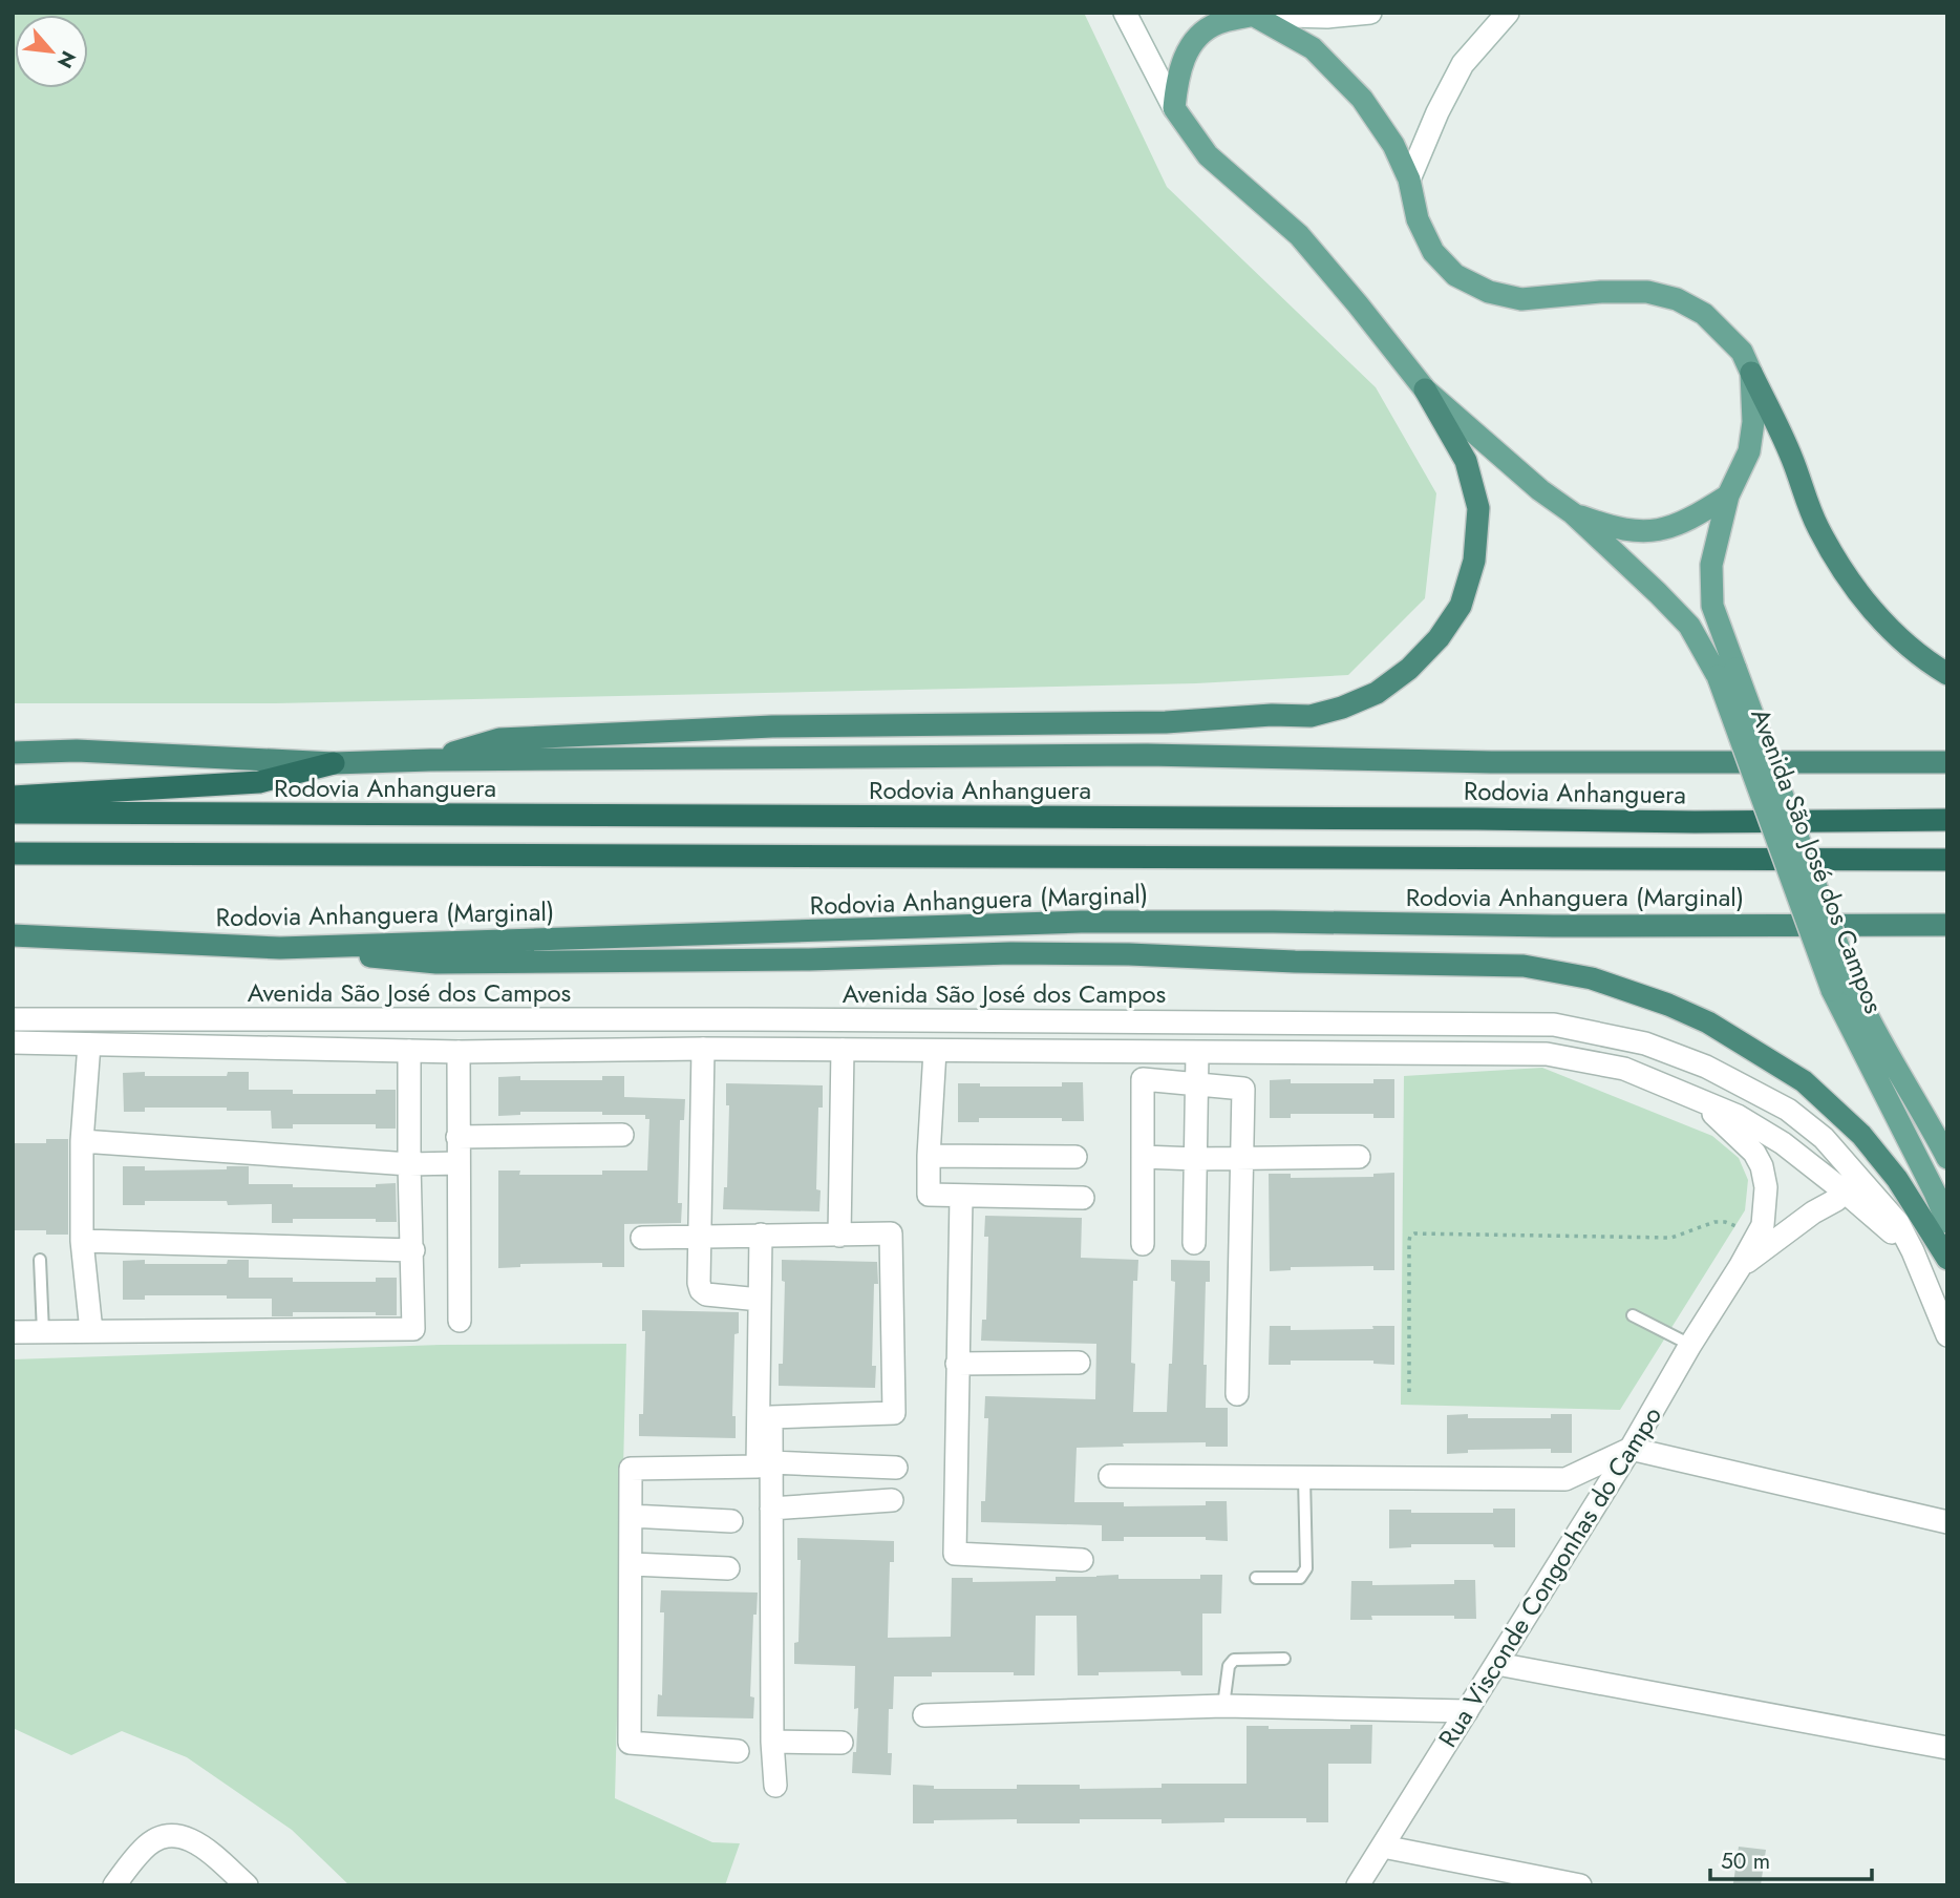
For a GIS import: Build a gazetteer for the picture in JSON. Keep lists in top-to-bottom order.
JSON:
{
  "streets": {
    "highway": ["Rodovia Anhanguera", "Rodovia Anhanguera (Marginal)"],
    "main road": ["Avenida São José dos Campos"],
    "street": ["Rua Visconde Congonhas do Campo"]
  },
  "crossings": [
    ["Avenida São José dos Campos", "Rua Visconde Congonhas do Campo"]
  ],
  "scale_bar": "50 m",
  "north": "bottom right"
}
